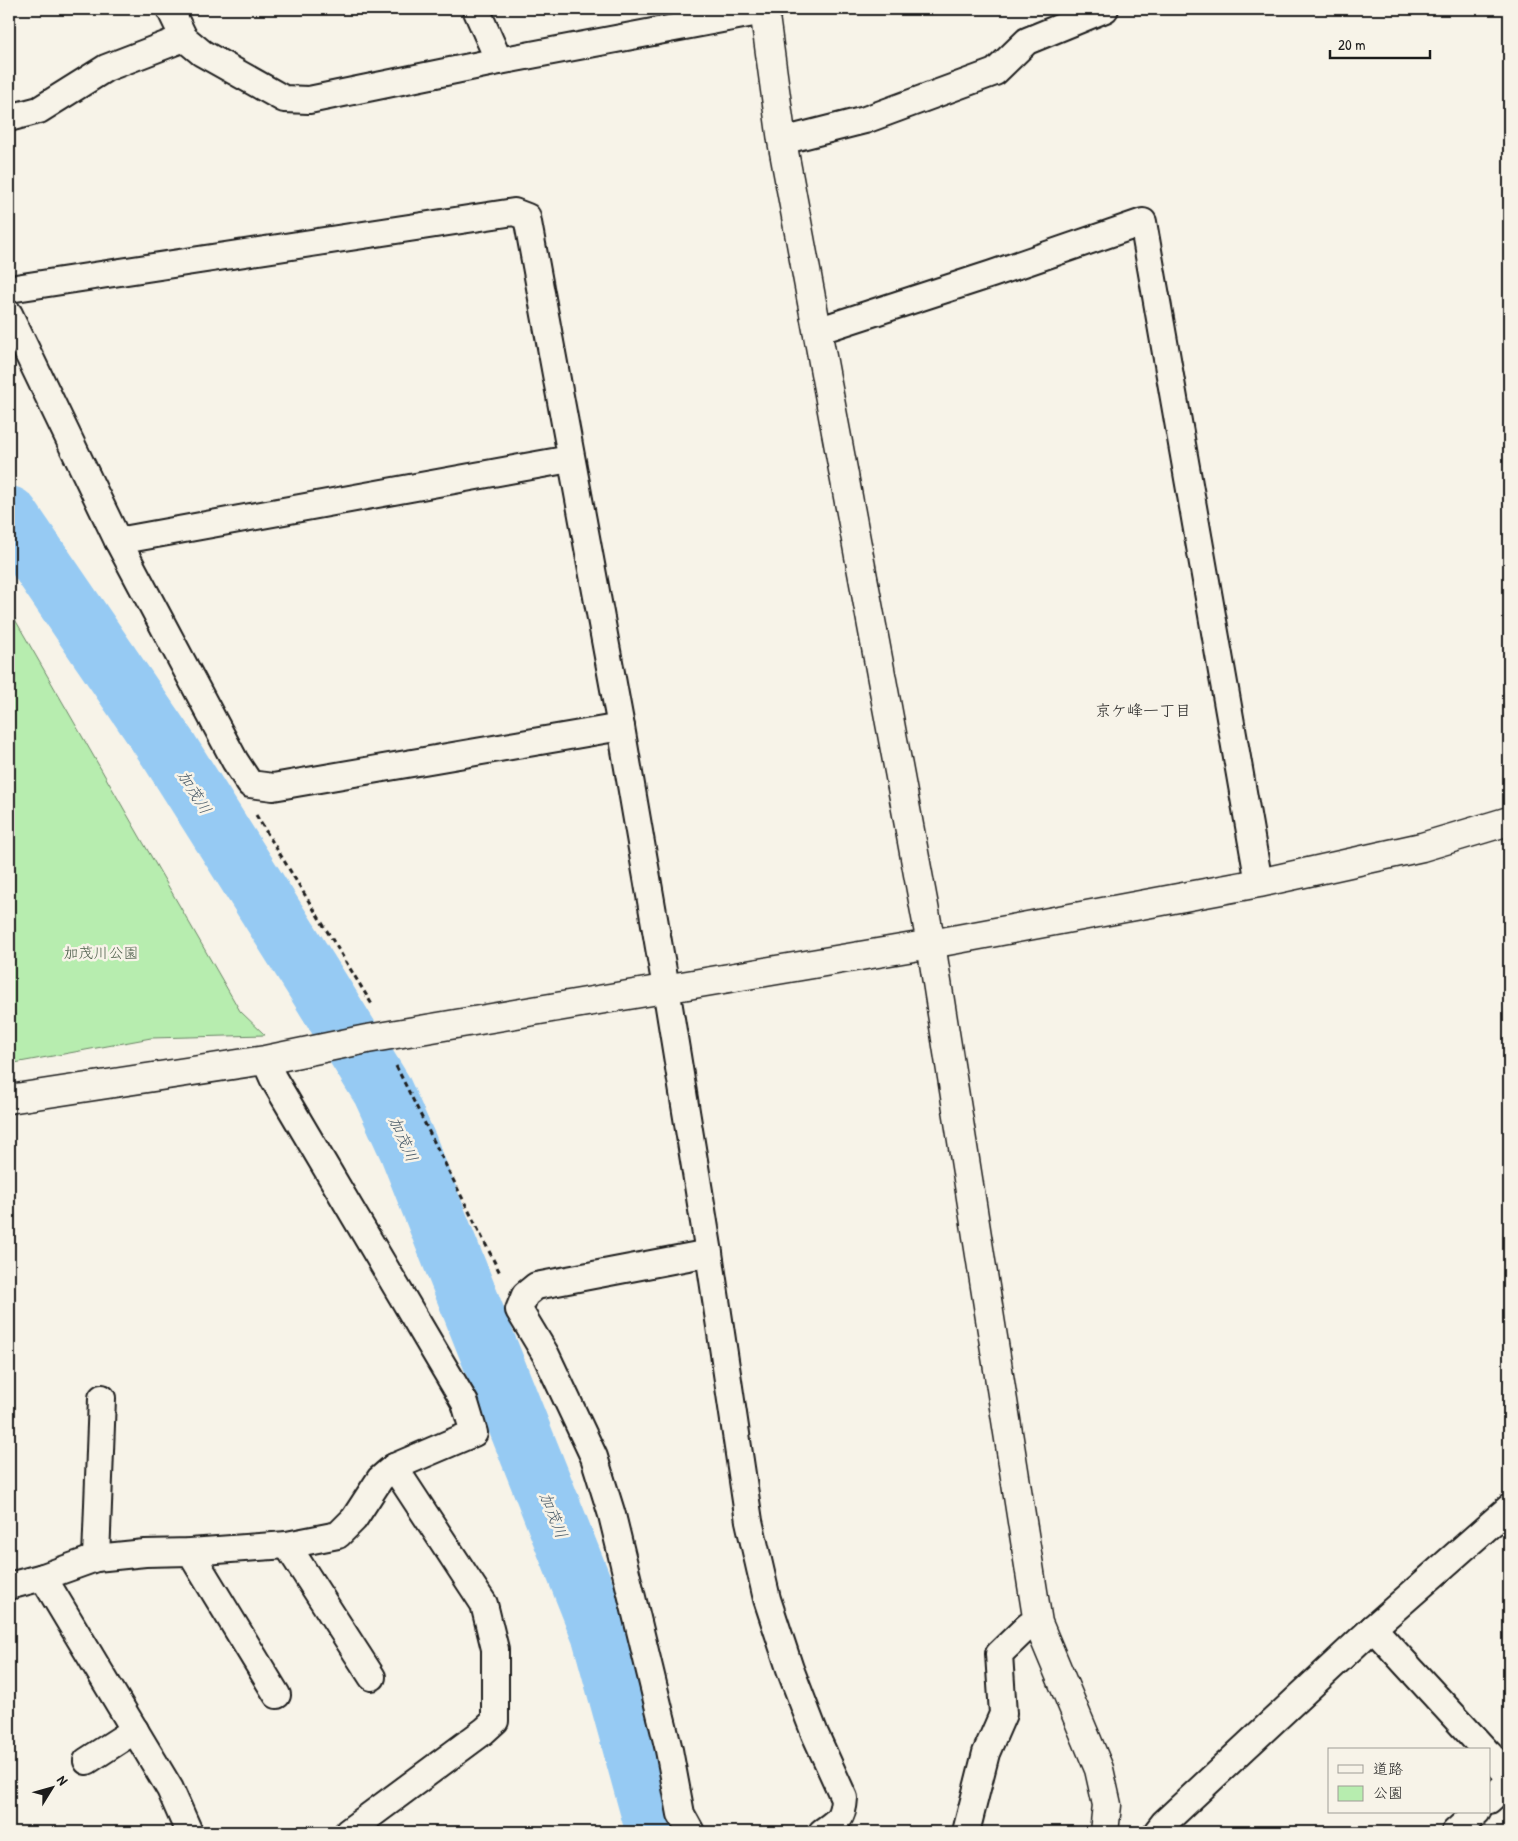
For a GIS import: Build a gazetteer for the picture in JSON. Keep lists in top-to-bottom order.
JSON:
{
  "districts": ["京ケ峰一丁目"],
  "water": ["加茂川"],
  "parks": ["加茂川公園"],
  "legend": ["道路", "公園"],
  "scale_bar": "20 m",
  "north": "top right"
}
